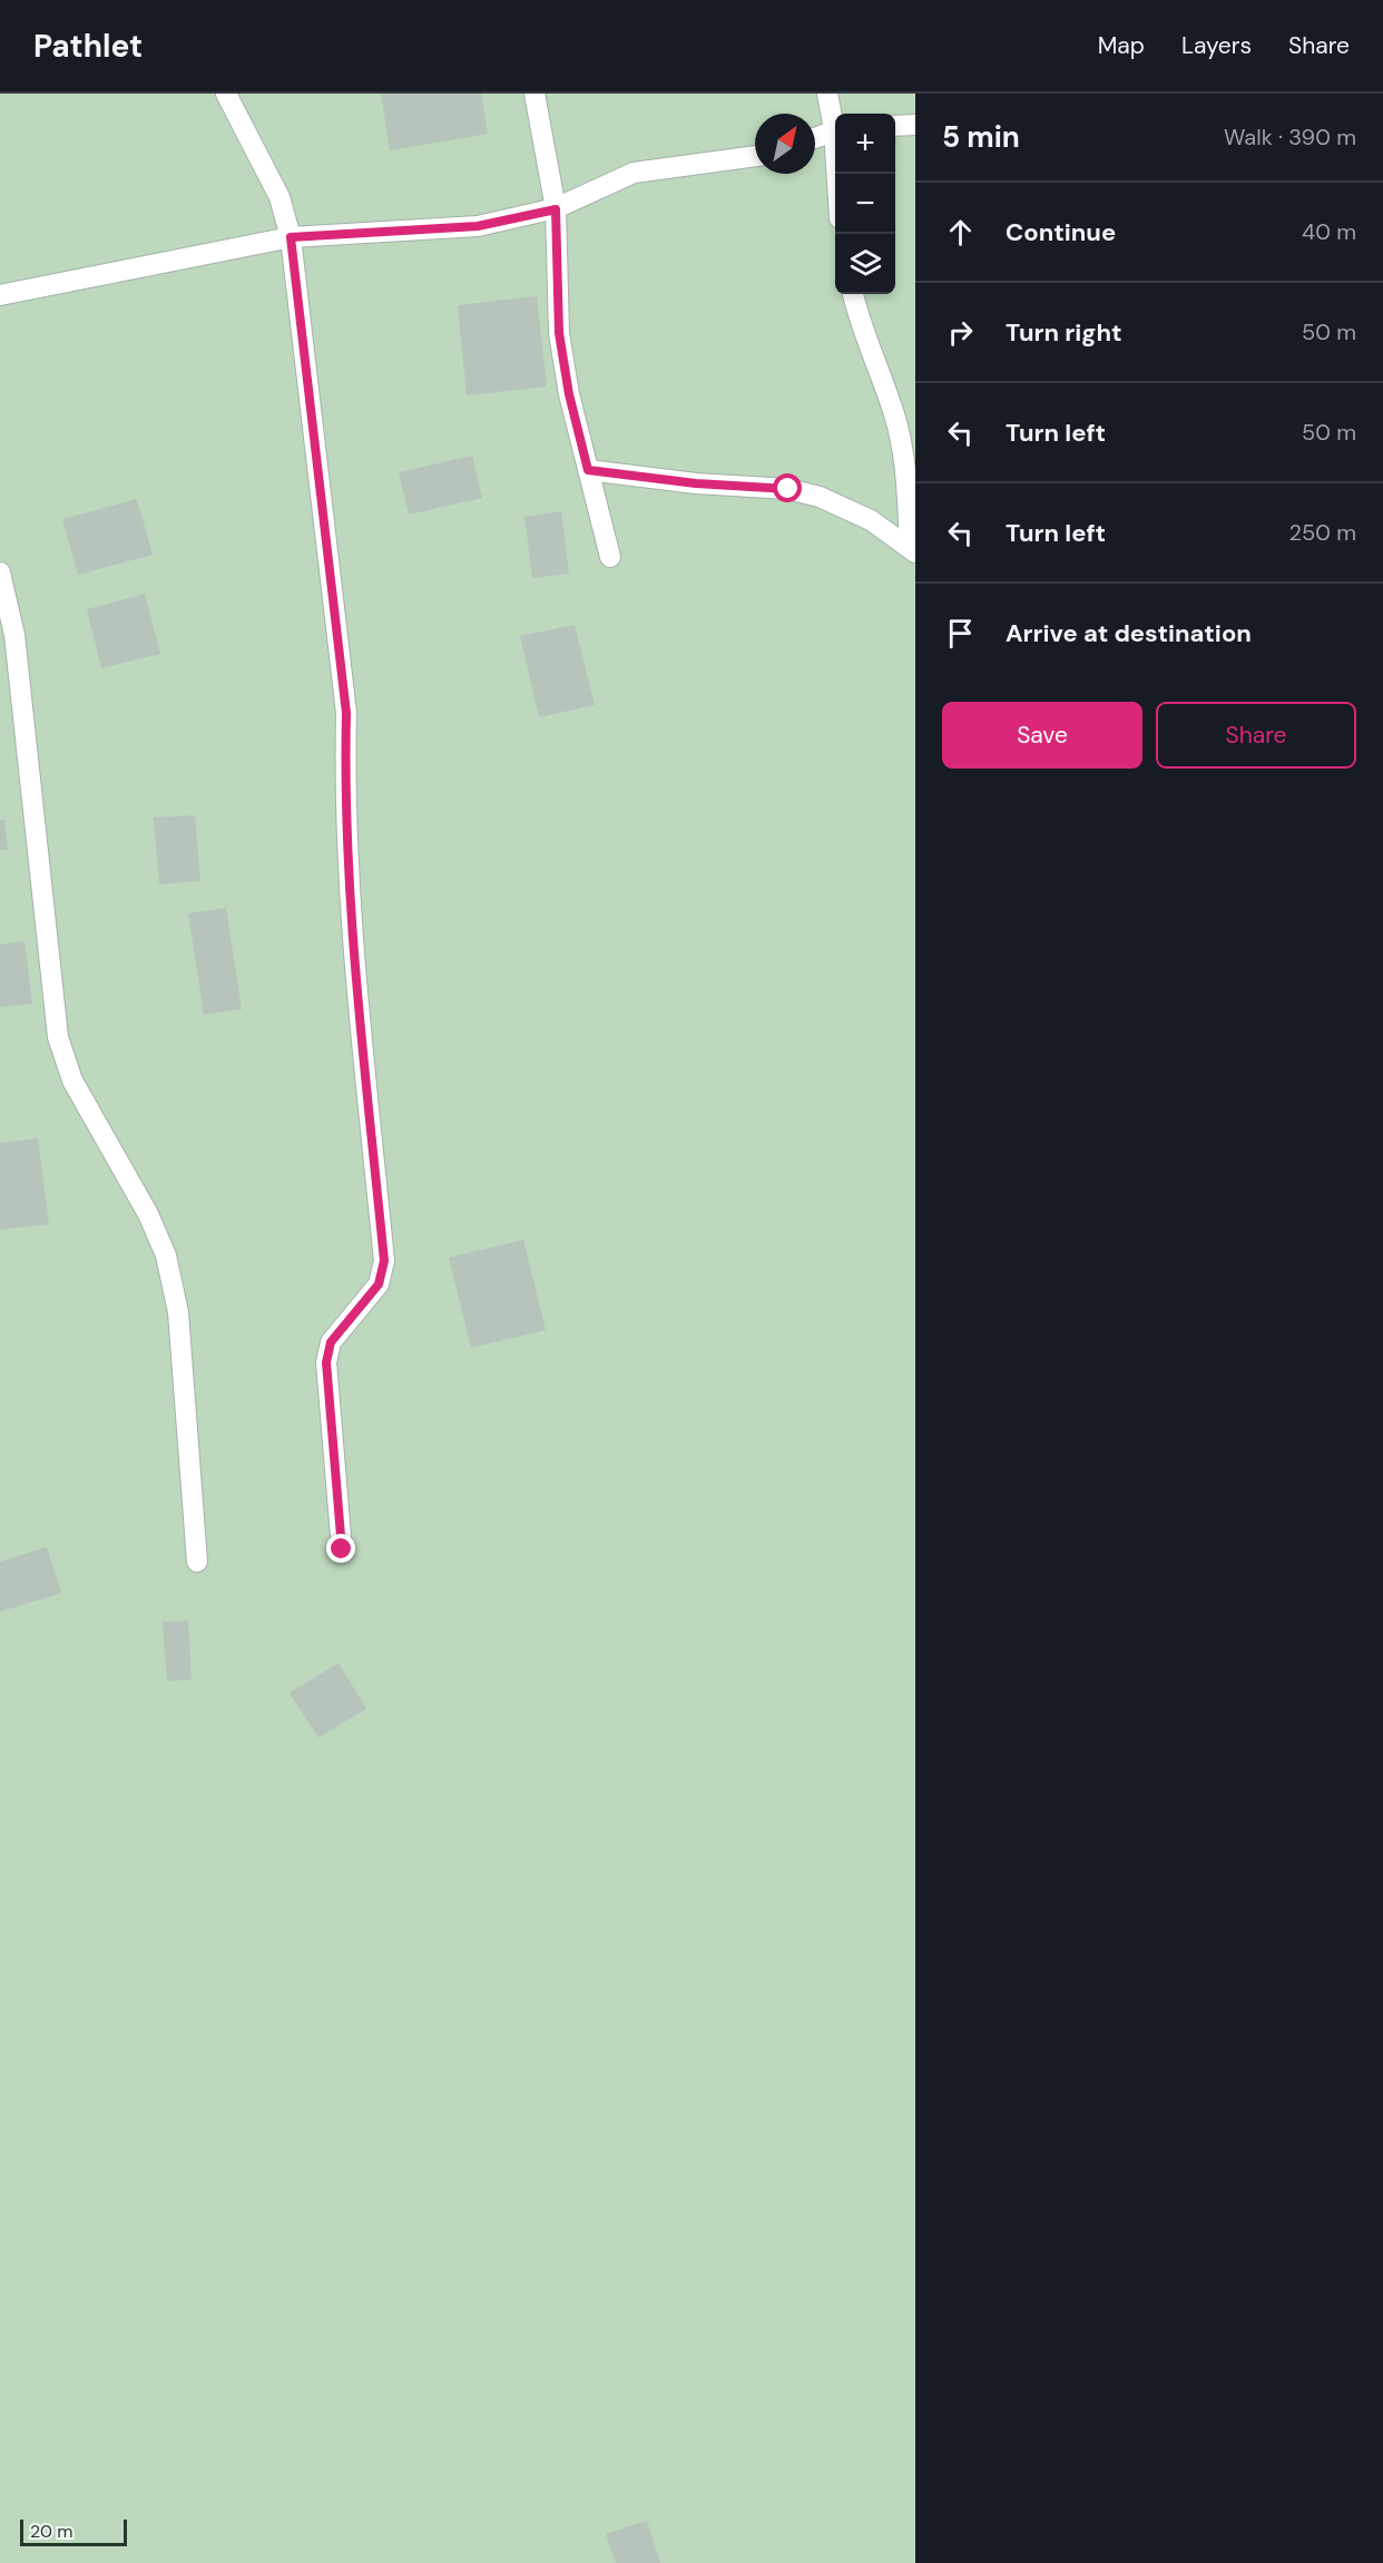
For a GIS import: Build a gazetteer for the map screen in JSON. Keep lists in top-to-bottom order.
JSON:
{
  "scale_bar": "20 m",
  "north": "top right",
  "page": {
    "header": "Pathlet",
    "nav": ["Map", "Layers", "Share"],
    "heading": ["5 min", "Walk · 390 m"],
    "map_buttons": ["+", "−"],
    "list": [
      ["Continue", "40 m"],
      ["Turn right", "50 m"],
      ["Turn left", "50 m"],
      ["Turn left", "250 m"],
      "Arrive at destination"
    ],
    "buttons": ["Save", "Share"],
    "scale": "20 m"
  }
}
